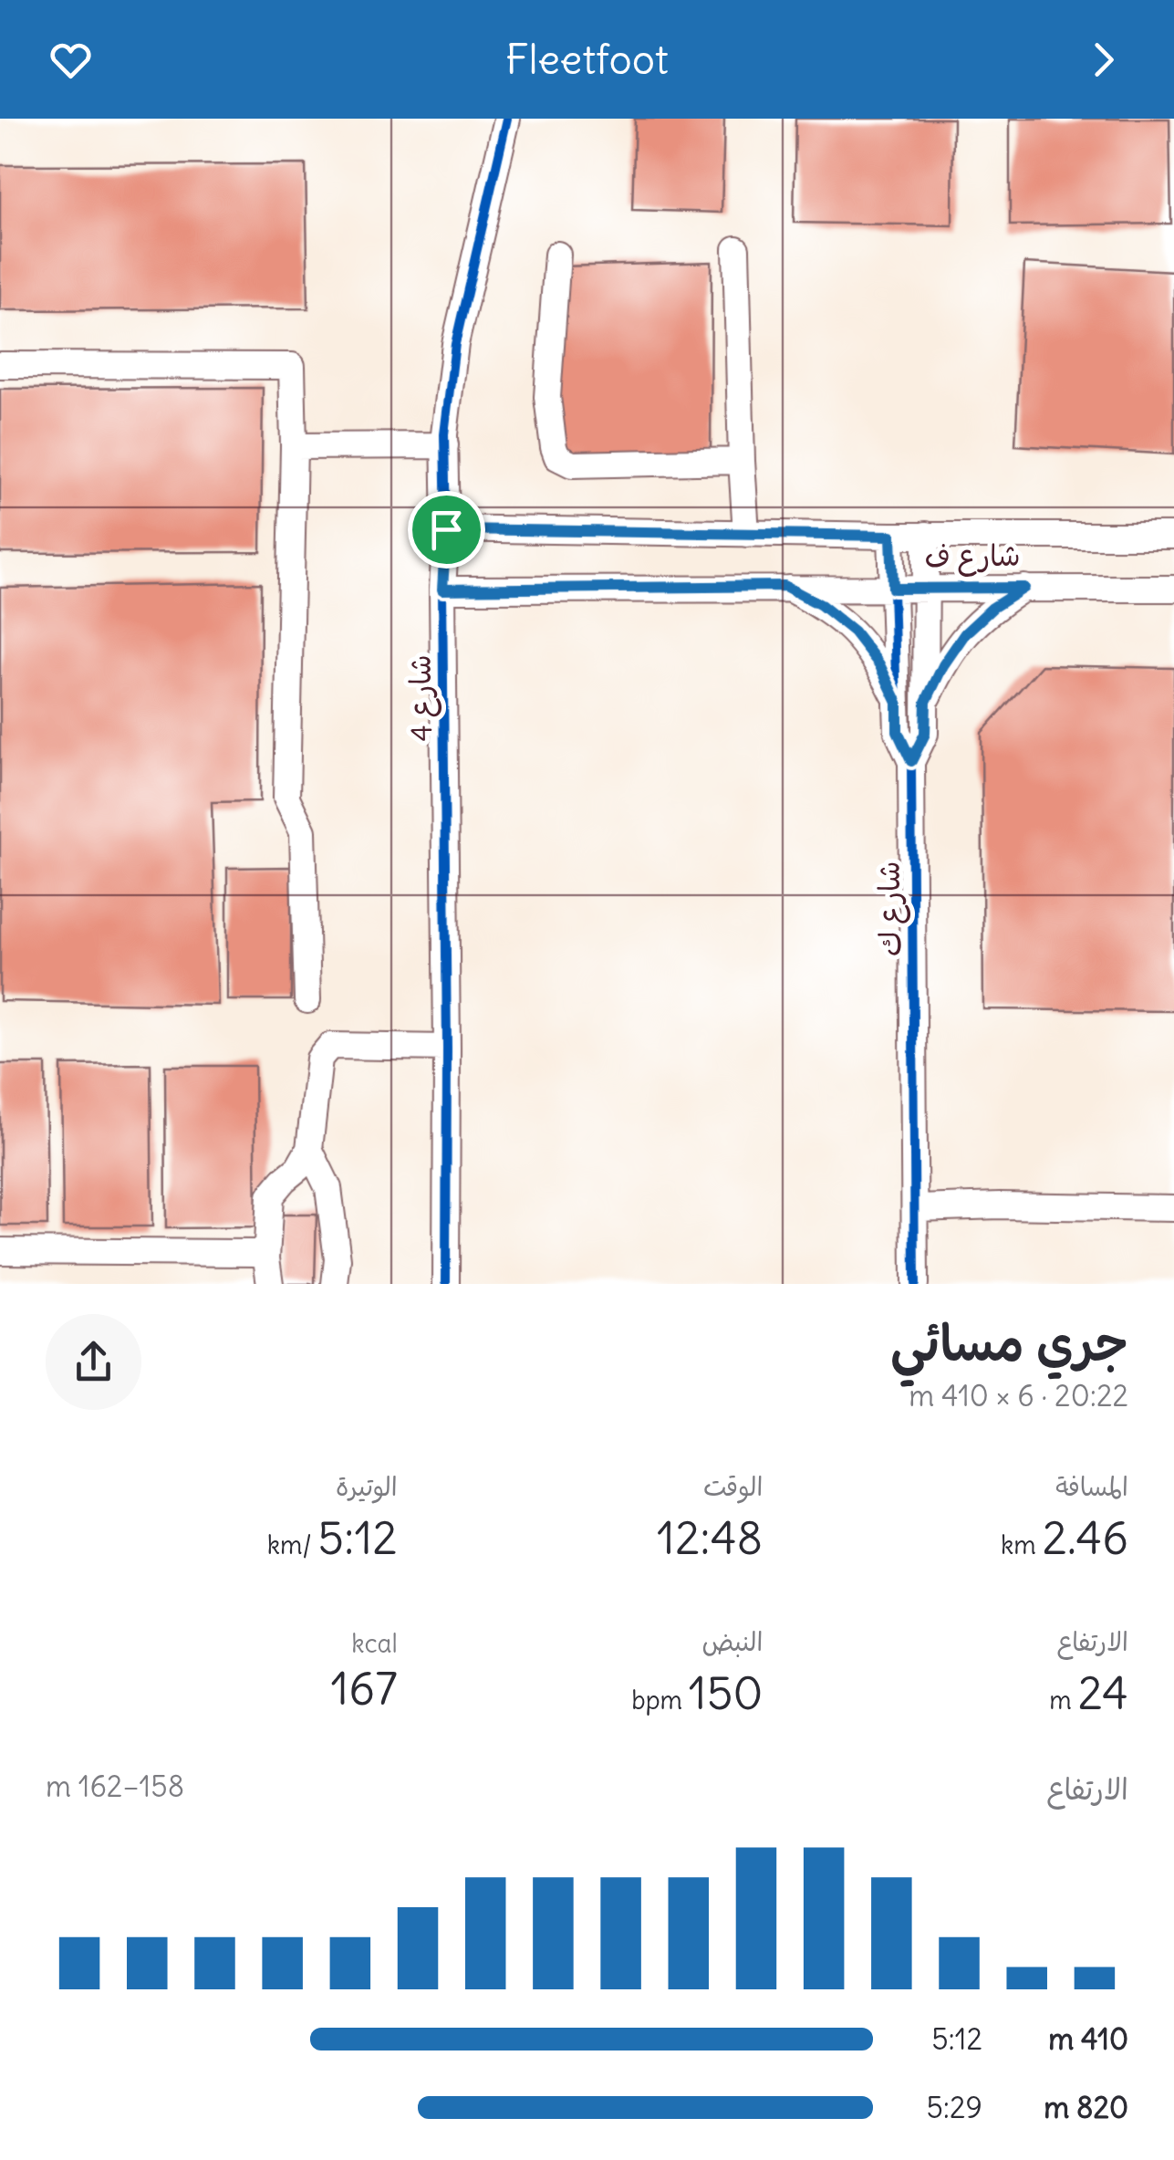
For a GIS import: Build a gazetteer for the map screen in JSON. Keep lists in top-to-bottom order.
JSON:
{
  "streets": {
    "street": ["شارع ف", "شارع 4", "شارع ك"]
  },
  "crossings": [
    ["شارع ف", "شارع 4"],
    ["شارع ف", "شارع ك"]
  ],
  "page": {
    "header": "Fleetfoot",
    "heading": ["جري مسائي", "20:22 · 6 × 410 m"],
    "stats": [
      ["المسافة", "2.46 km"],
      ["الوقت", "12:48"],
      ["الوتيرة", "5:12 /km"],
      ["الارتفاع", "24 m"],
      ["النبض", "150 bpm"],
      ["kcal", "167"]
    ],
    "chart": ["الارتفاع", "158–162 m"],
    "list": [
      {
        "name": "410 m",
        "note": "5:12"
      },
      {
        "name": "820 m",
        "note": "5:29"
      }
    ]
  }
}
